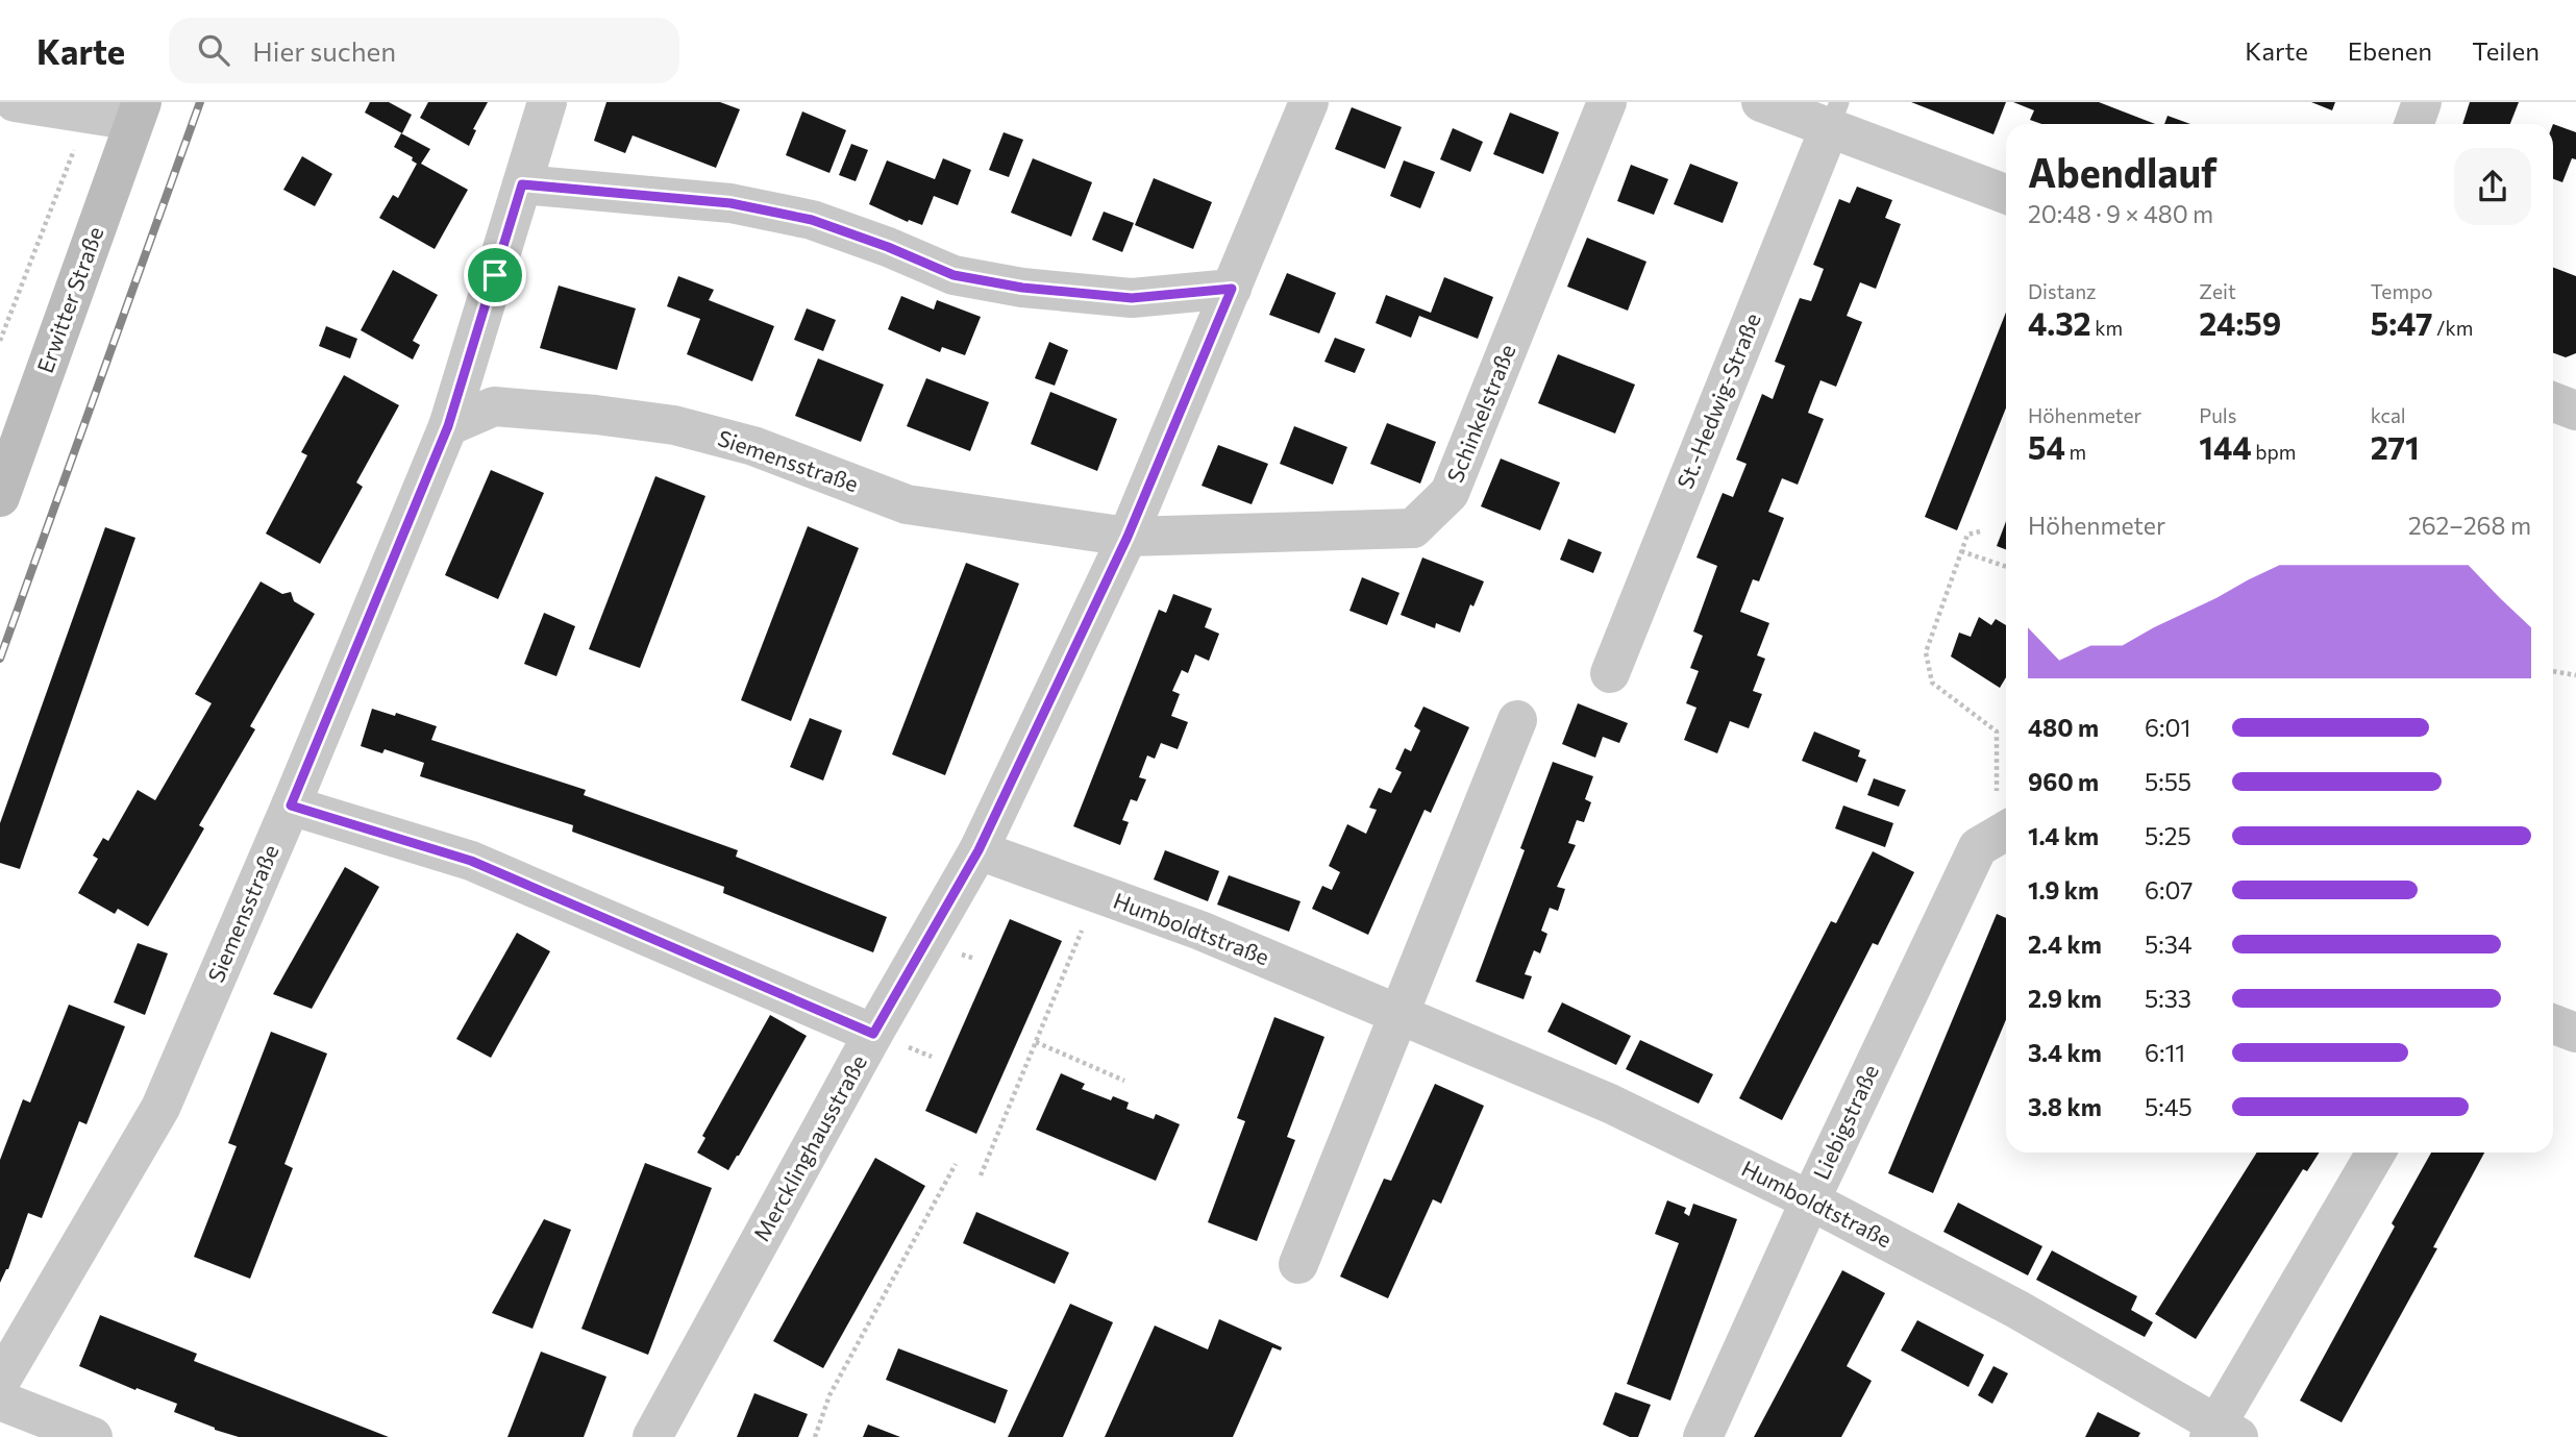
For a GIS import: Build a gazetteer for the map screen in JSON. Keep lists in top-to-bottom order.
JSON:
{
  "streets": {
    "main road": ["Erwitter Straße"],
    "street": [
      "St.-Hedwig-Straße",
      "Schinkelstraße",
      "Siemensstraße",
      "Humboldtstraße",
      "Liebigstraße",
      "Mercklinghausstraße"
    ]
  },
  "crossings": [
    ["Schinkelstraße", "Siemensstraße"],
    ["Schinkelstraße", "Mercklinghausstraße"],
    ["Siemensstraße", "Mercklinghausstraße"],
    ["Humboldtstraße", "Liebigstraße"],
    ["Humboldtstraße", "Mercklinghausstraße"]
  ],
  "page": {
    "header": "Karte",
    "search": "Hier suchen",
    "nav": ["Karte", "Ebenen", "Teilen"],
    "heading": ["Abendlauf", "20:48 · 9 × 480 m"],
    "stats": [
      ["Distanz", "4.32 km"],
      ["Zeit", "24:59"],
      ["Tempo", "5:47 /km"],
      ["Höhenmeter", "54 m"],
      ["Puls", "144 bpm"],
      ["kcal", "271"]
    ],
    "chart": ["Höhenmeter", "262–268 m"],
    "list": [
      {
        "name": "480 m",
        "note": "6:01"
      },
      {
        "name": "960 m",
        "note": "5:55"
      },
      {
        "name": "1.4 km",
        "note": "5:25"
      },
      {
        "name": "1.9 km",
        "note": "6:07"
      },
      {
        "name": "2.4 km",
        "note": "5:34"
      },
      {
        "name": "2.9 km",
        "note": "5:33"
      },
      {
        "name": "3.4 km",
        "note": "6:11"
      },
      {
        "name": "3.8 km",
        "note": "5:45"
      }
    ]
  }
}
